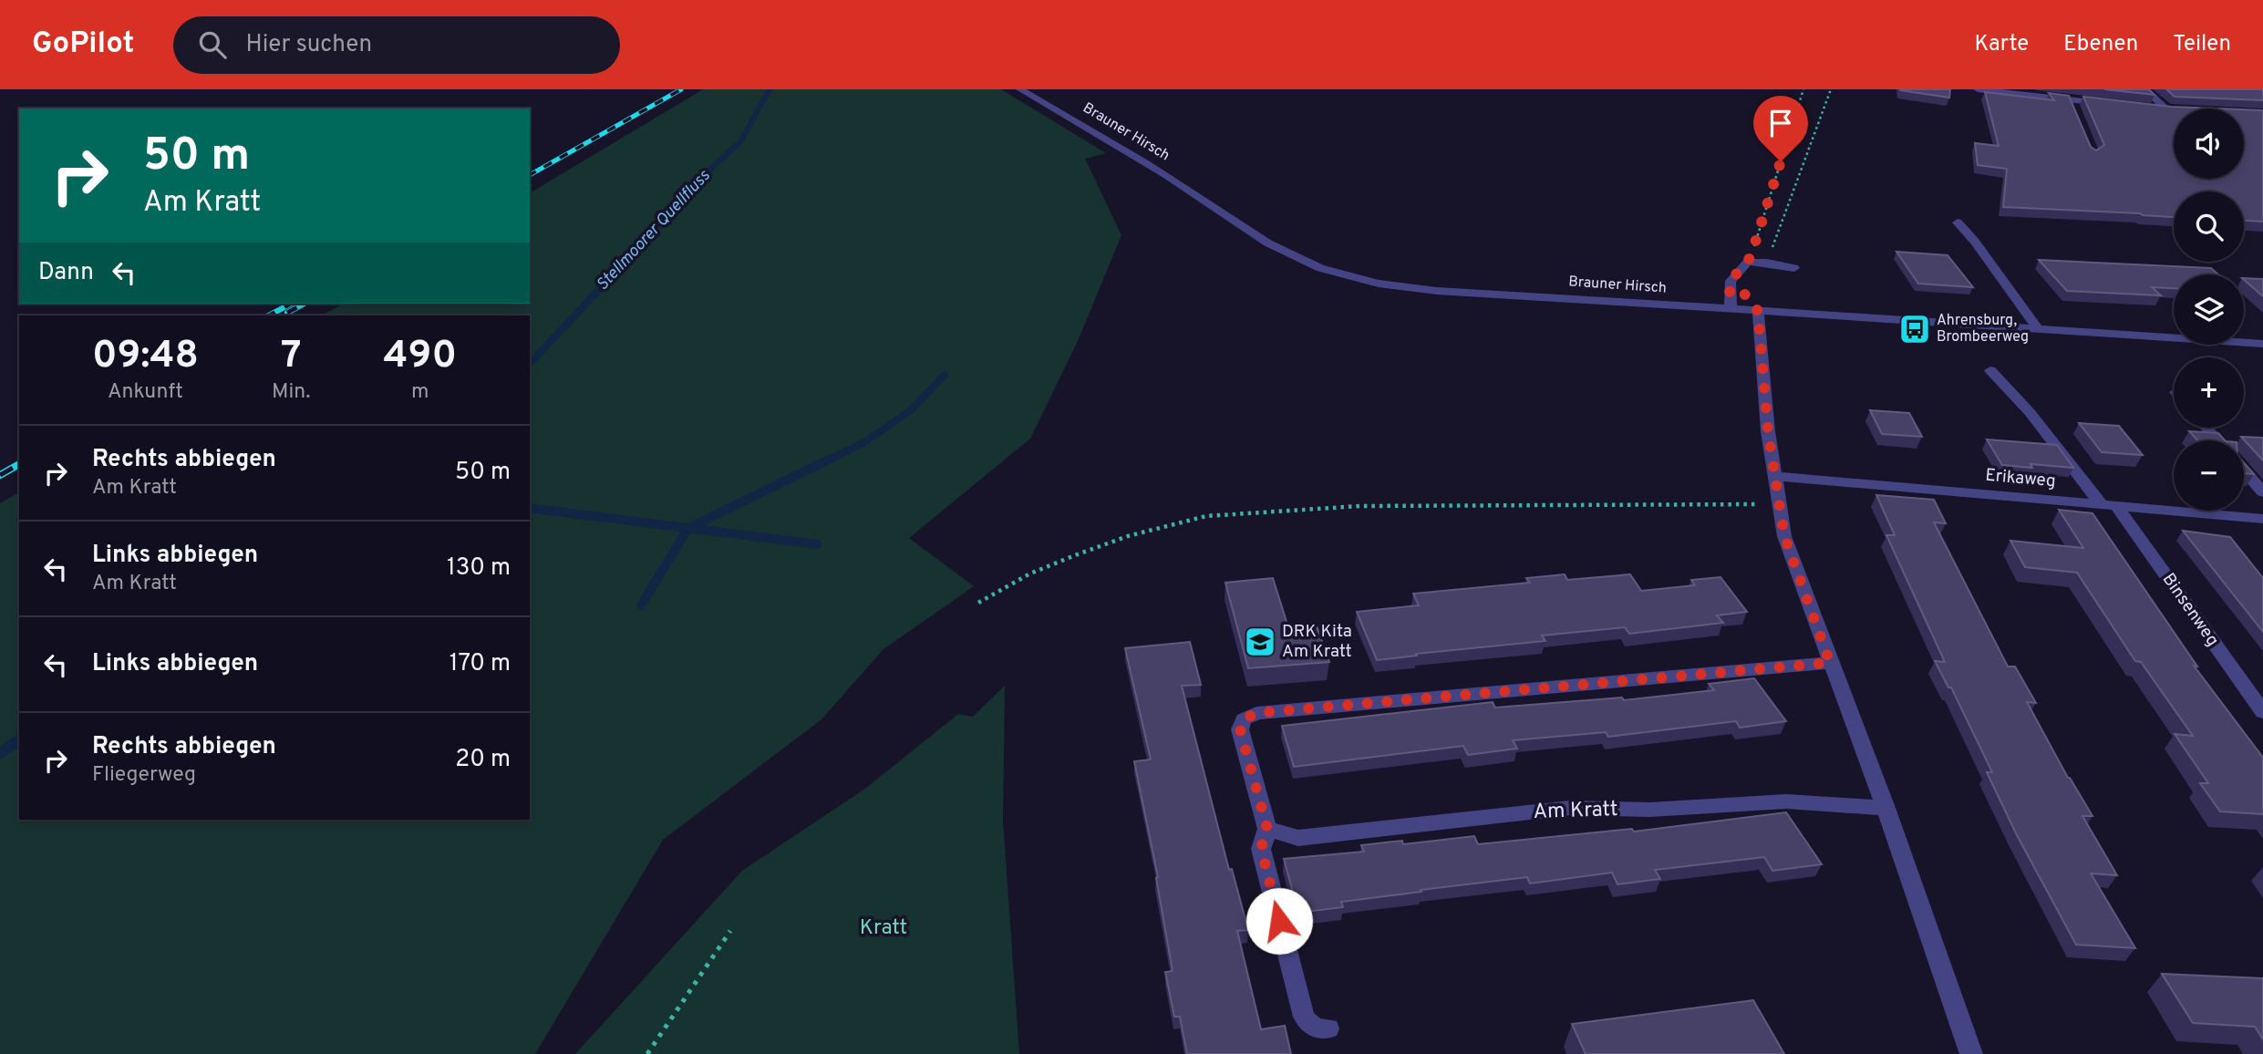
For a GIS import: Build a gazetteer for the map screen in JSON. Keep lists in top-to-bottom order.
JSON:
{
  "streets": {
    "street": [
      "Brauner Hirsch",
      "Erikaweg",
      "Binsenweg",
      "Am Kratt"
    ]
  },
  "crossings": [
    ["Erikaweg", "Binsenweg"]
  ],
  "water": ["Stellmoorer Quellfluss"],
  "parks": ["Kratt"],
  "places": {
    "bus stop": ["Ahrensburg, Brombeerweg"],
    "school or university": ["DRK Kita Am Kratt"]
  },
  "page": {
    "header": "GoPilot",
    "search": "Hier suchen",
    "nav": ["Karte", "Ebenen", "Teilen"],
    "map_buttons": ["+", "−"],
    "turn": ["50 m", "Am Kratt"],
    "then": "Dann",
    "eta": [
      "09:48",
      "Ankunft",
      "7",
      "Min.",
      "490",
      "m"
    ],
    "list": [
      {
        "name": "Rechts abbiegen",
        "note": "Am Kratt",
        "value": "50 m"
      },
      {
        "name": "Links abbiegen",
        "note": "Am Kratt",
        "value": "130 m"
      },
      {
        "name": "Links abbiegen",
        "value": "170 m"
      },
      {
        "name": "Rechts abbiegen",
        "note": "Fliegerweg",
        "value": "20 m"
      }
    ]
  }
}
